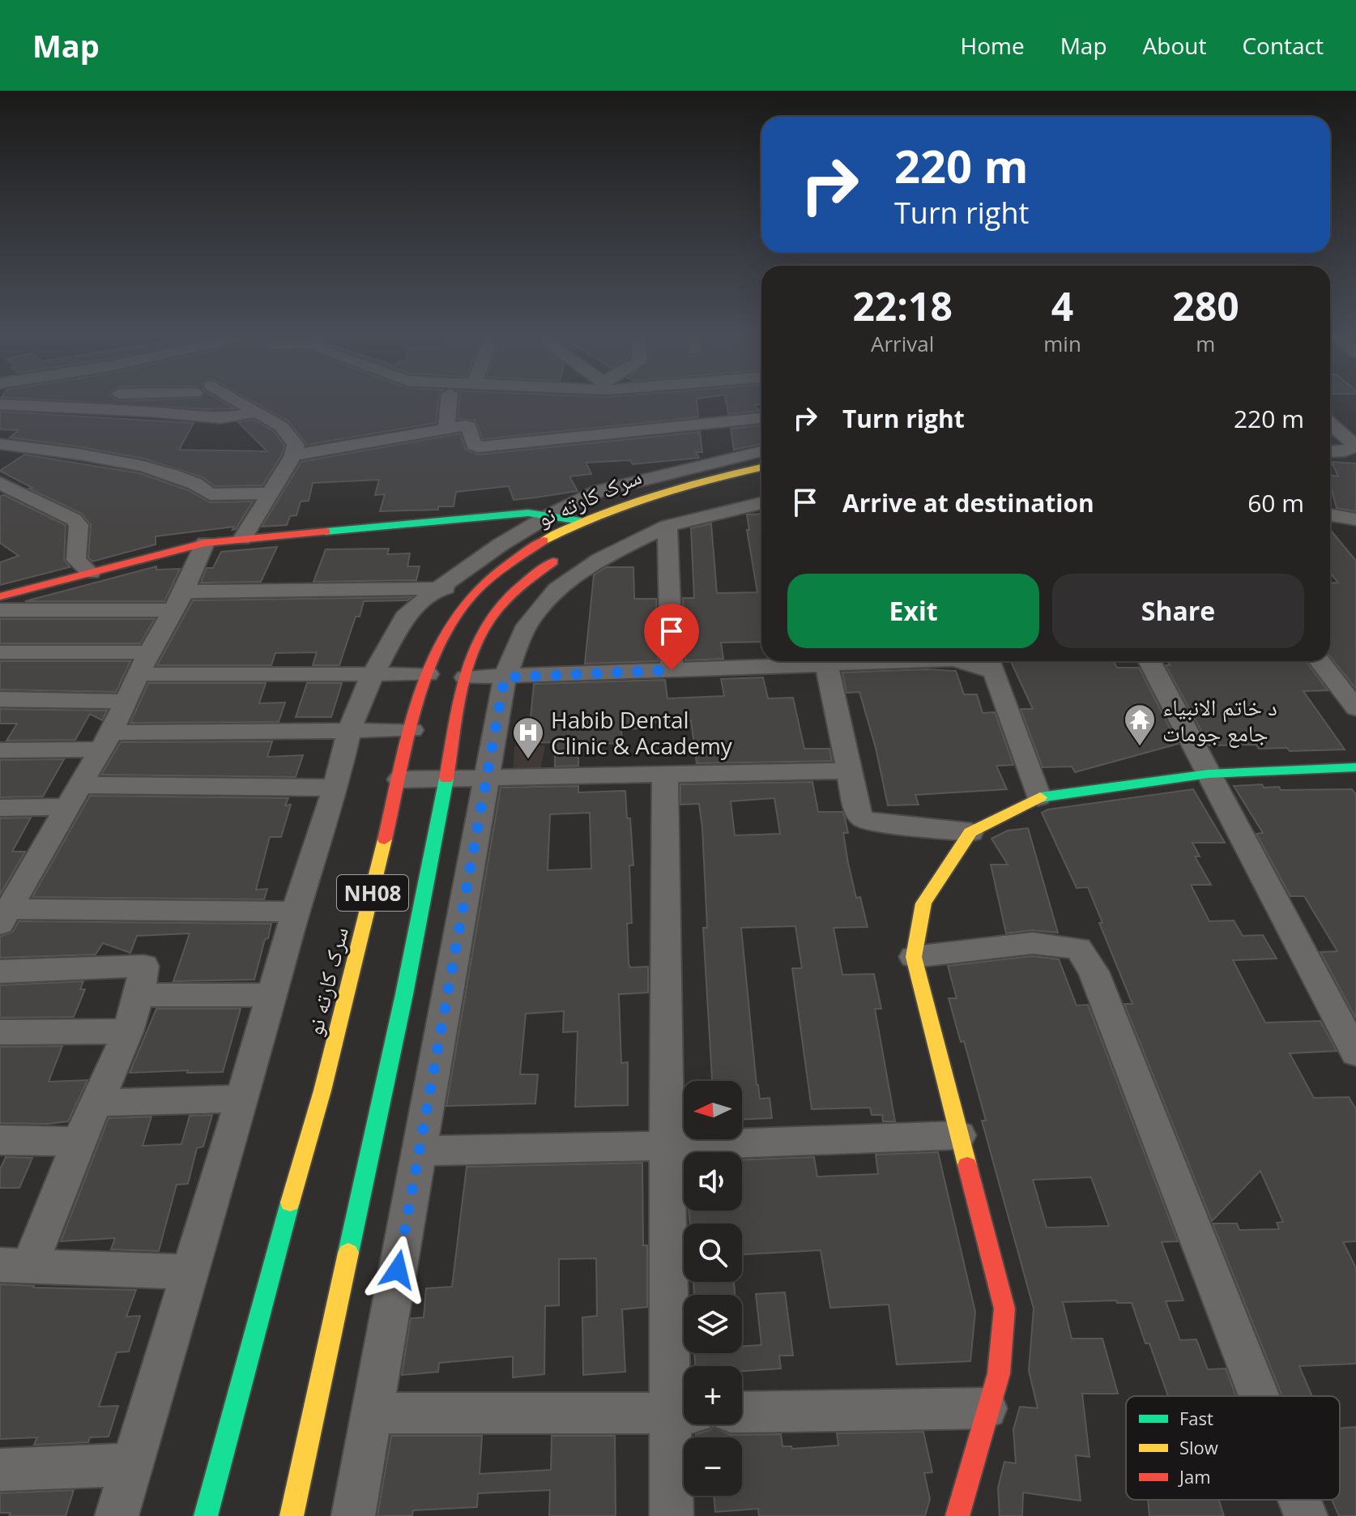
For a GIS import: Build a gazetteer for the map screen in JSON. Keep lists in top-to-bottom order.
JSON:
{
  "streets": {
    "main road": ["سرک کارته نو", "NH08"]
  },
  "places": {
    "temple": ["د خاتم الانبیاء جامع جومات"],
    "hospital": ["Habib Dental Clinic & Academy"]
  },
  "legend": ["Fast", "Slow", "Jam"],
  "north": "left",
  "page": {
    "header": "Map",
    "nav": [
      "Home",
      "Map",
      "About",
      "Contact"
    ],
    "turn": ["220 m", "Turn right"],
    "eta": [
      "22:18",
      "Arrival",
      "4",
      "min",
      "280",
      "m"
    ],
    "list": [
      {
        "name": "Turn right",
        "value": "220 m"
      },
      {
        "name": "Arrive at destination",
        "value": "60 m"
      }
    ],
    "buttons": ["Exit", "Share"],
    "map_buttons": ["+", "−"]
  }
}
